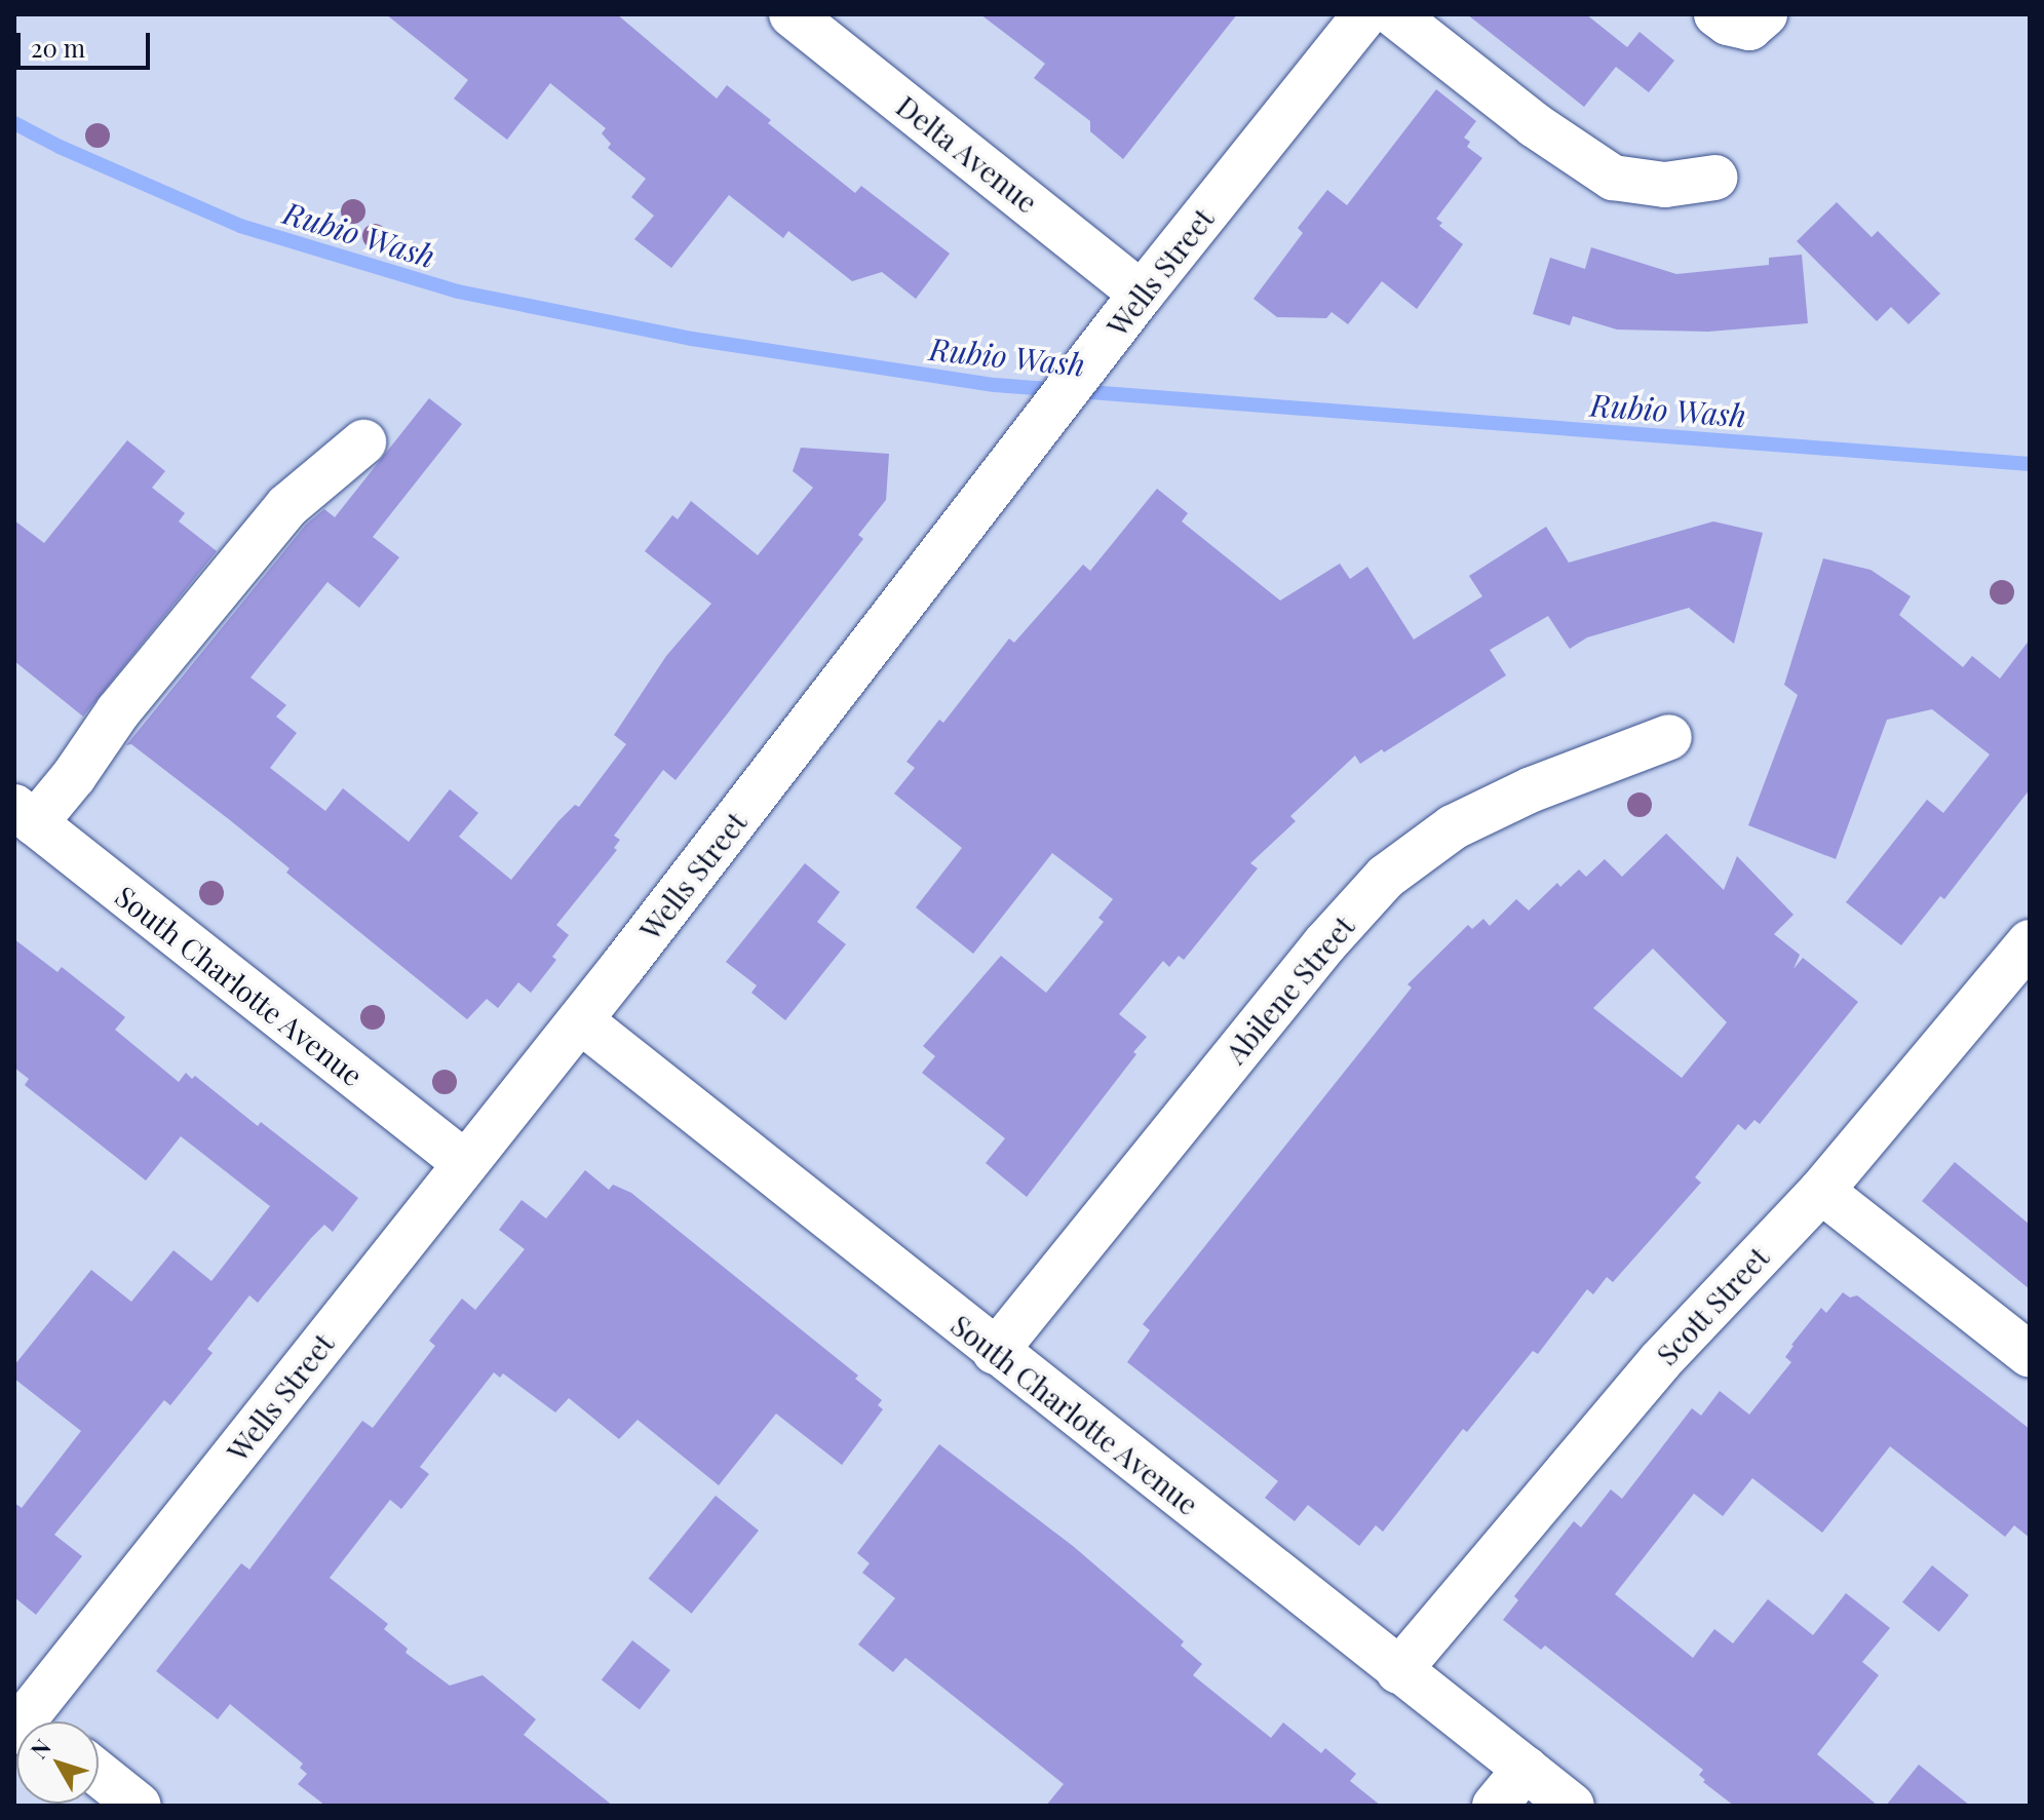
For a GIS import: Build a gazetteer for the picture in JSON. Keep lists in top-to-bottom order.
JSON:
{
  "streets": {
    "street": [
      "Delta Avenue",
      "Wells Street",
      "South Charlotte Avenue",
      "Abilene Street",
      "Scott Street"
    ]
  },
  "crossings": [
    ["Delta Avenue", "Wells Street"],
    ["Wells Street", "South Charlotte Avenue"],
    ["South Charlotte Avenue", "Abilene Street"],
    ["South Charlotte Avenue", "Scott Street"]
  ],
  "water": ["Rubio Wash"],
  "scale_bar": "20 m",
  "north": "top left"
}
